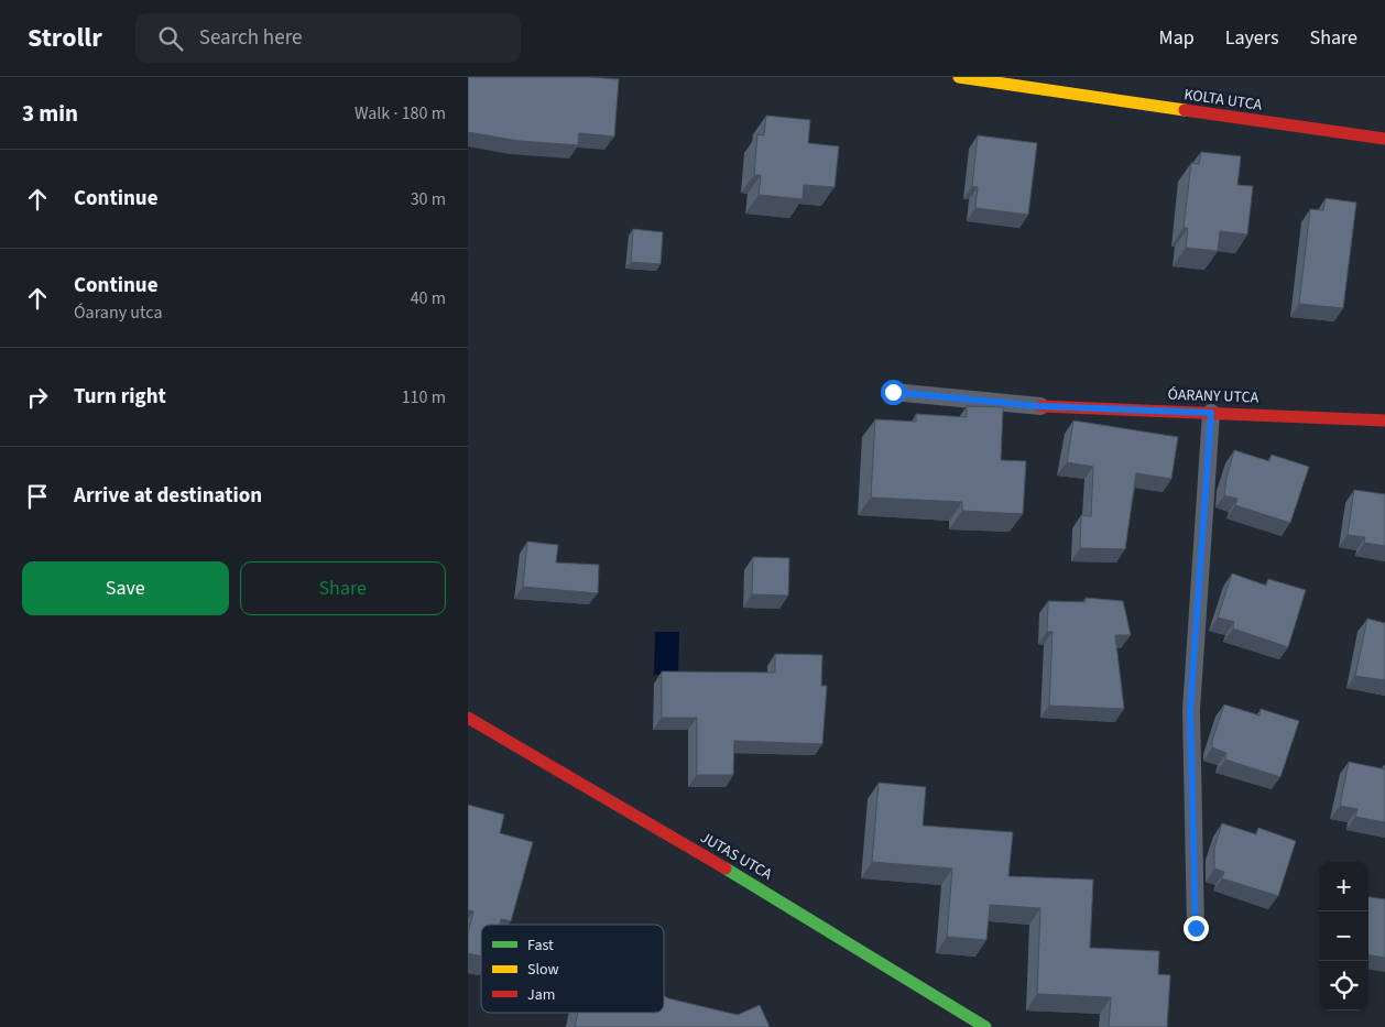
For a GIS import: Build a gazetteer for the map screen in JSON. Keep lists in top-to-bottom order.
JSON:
{
  "streets": {
    "street": ["KOLTA UTCA", "ÓARANY UTCA", "JUTAS UTCA"]
  },
  "legend": ["Fast", "Slow", "Jam"],
  "page": {
    "header": "Strollr",
    "search": "Search here",
    "nav": ["Map", "Layers", "Share"],
    "heading": ["3 min", "Walk · 180 m"],
    "list": [
      ["Continue", "30 m"],
      ["Continue", "Óarany utca", "40 m"],
      ["Turn right", "110 m"],
      "Arrive at destination"
    ],
    "buttons": ["Save", "Share"],
    "map_buttons": ["+", "−"]
  }
}
